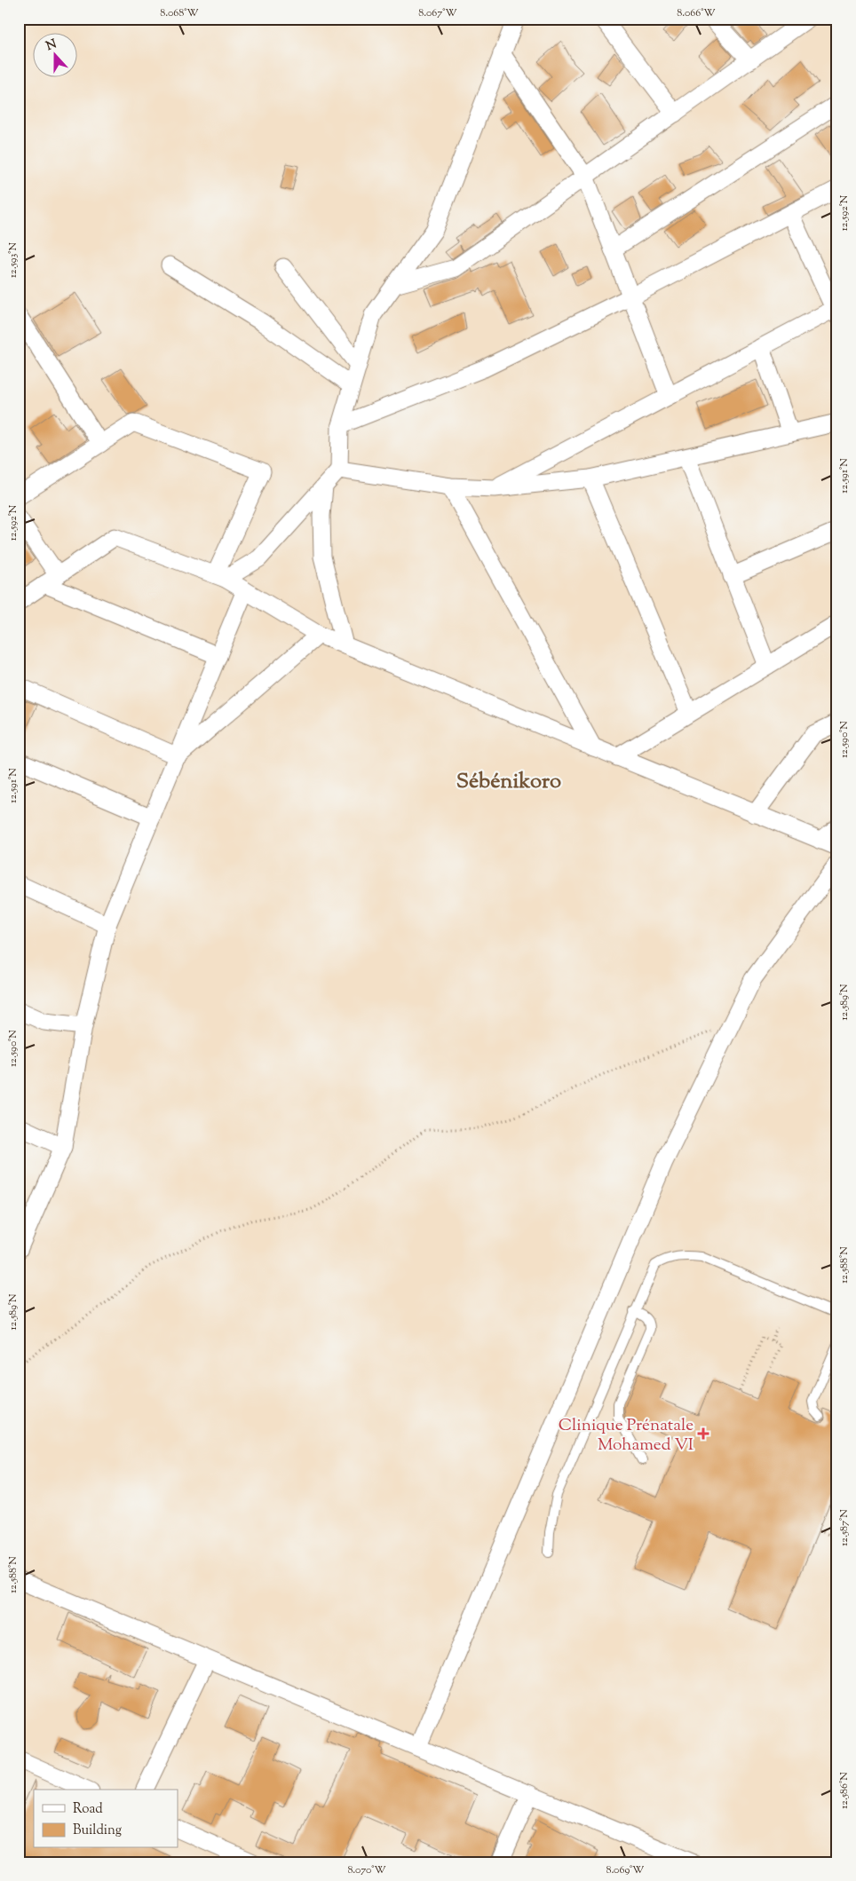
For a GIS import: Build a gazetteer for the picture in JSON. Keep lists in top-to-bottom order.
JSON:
{
  "districts": ["Sébénikoro"],
  "places": {
    "health": ["Clinique Prénatale Mohamed VI"]
  },
  "legend": ["Road", "Building"],
  "north": "top",
  "coordinates": [
    "8.068°W",
    "8.067°W",
    "8.066°W",
    "12.592°N",
    "12.593°N",
    "12.591°N",
    "12.590°N",
    "12.589°N",
    "12.588°N",
    "12.587°N",
    "12.586°N",
    "8.070°W",
    "8.069°W"
  ]
}
